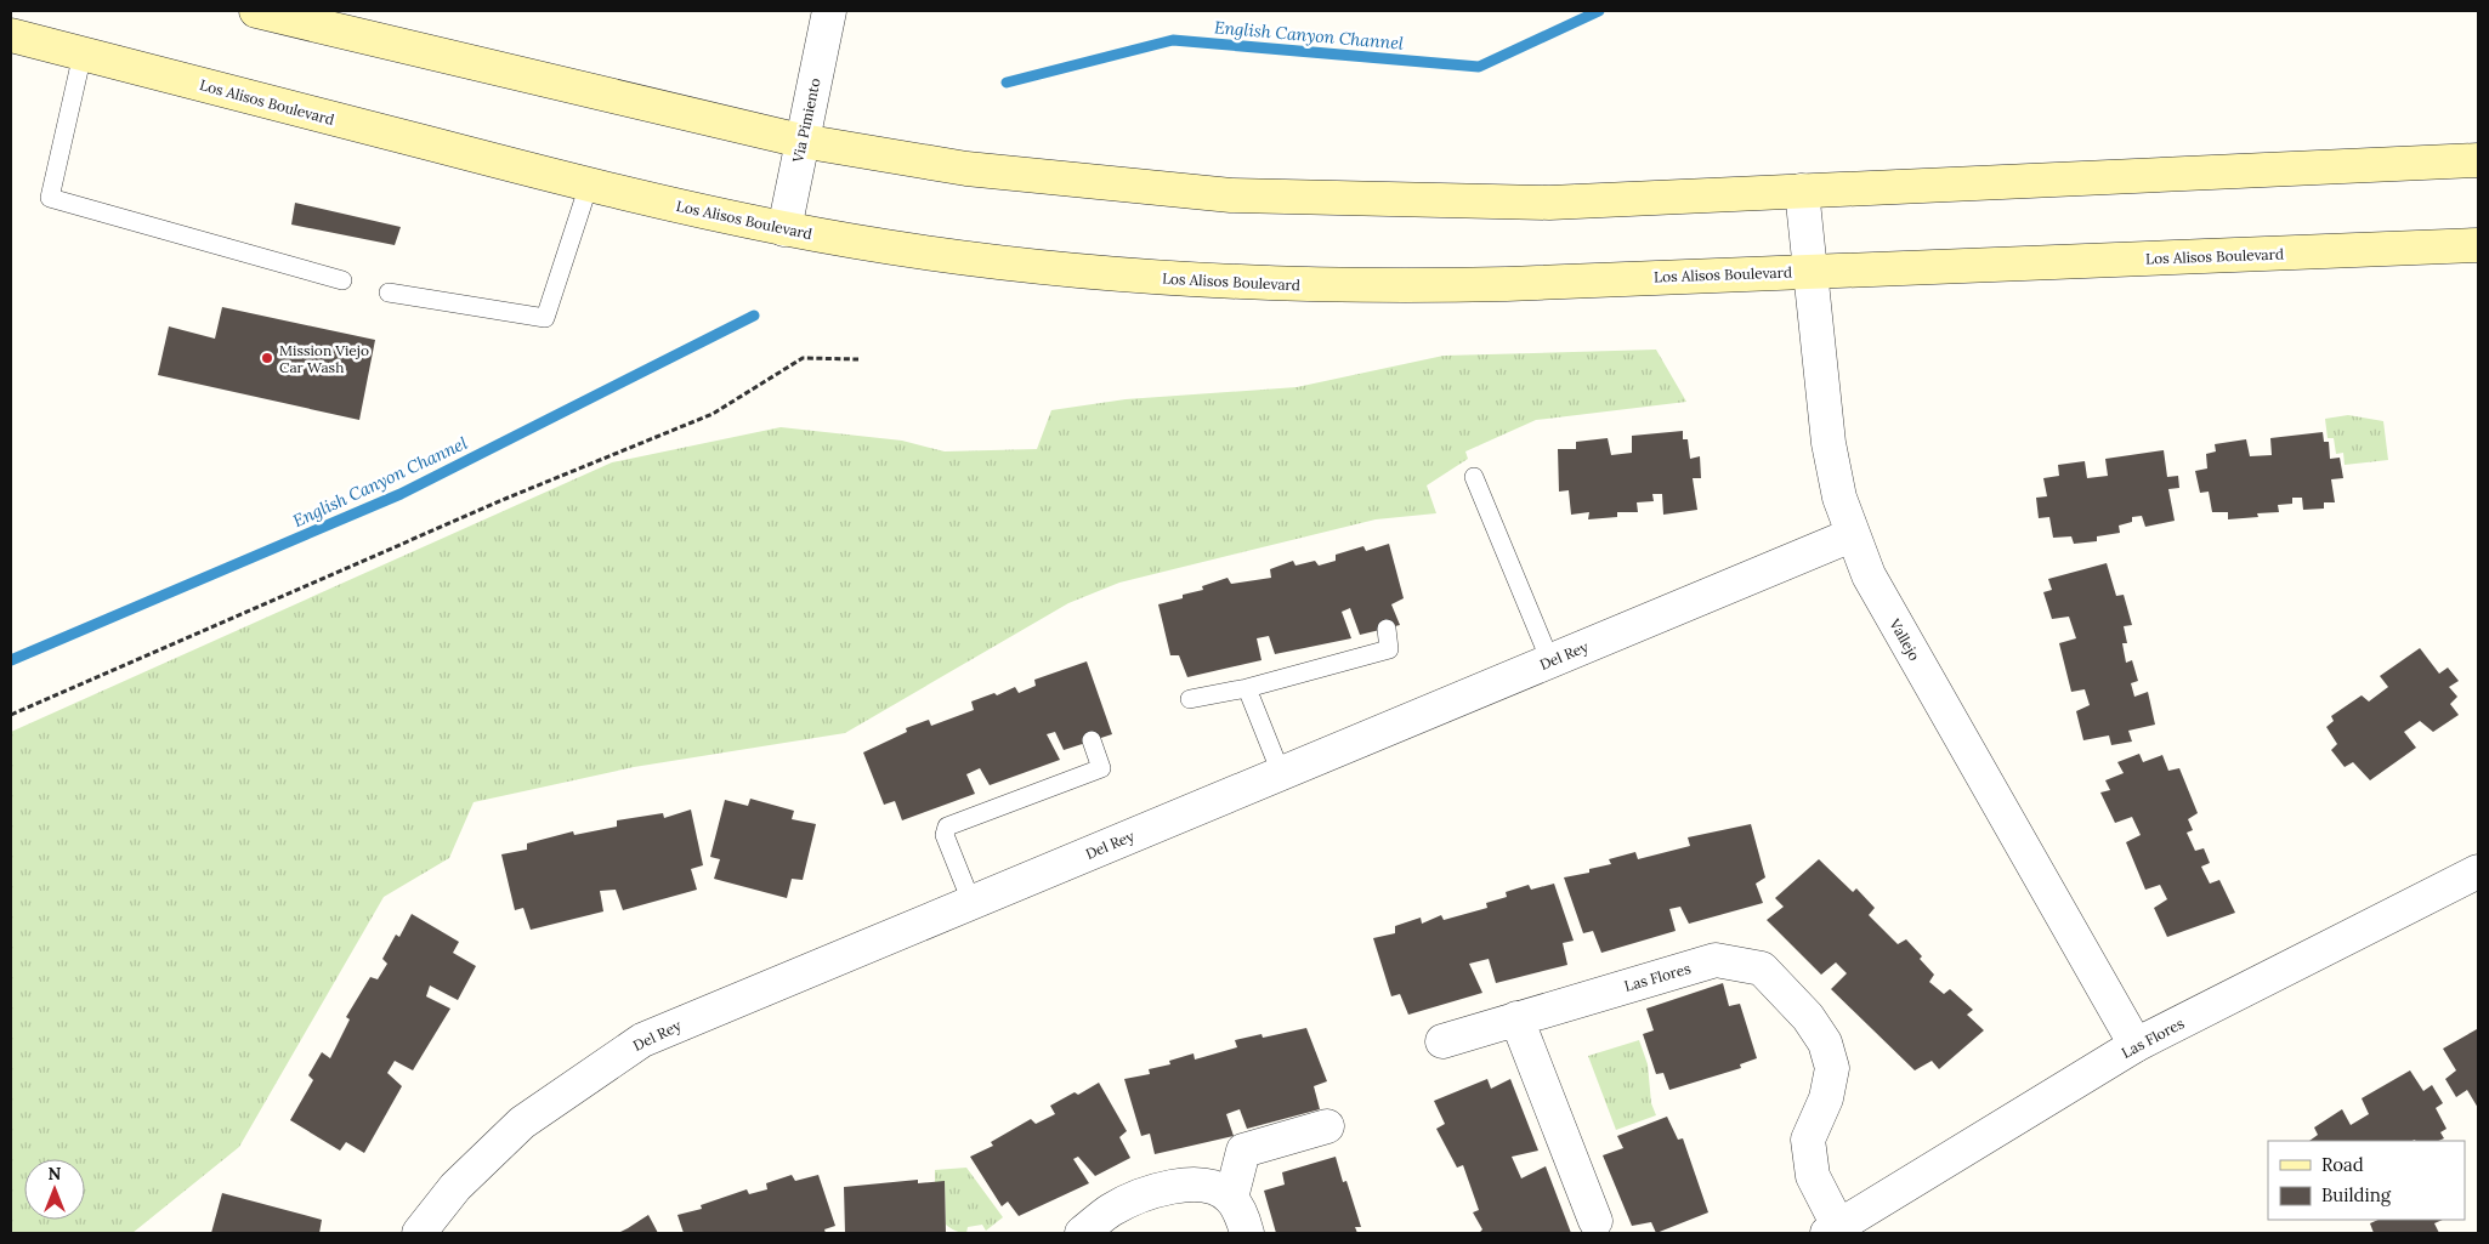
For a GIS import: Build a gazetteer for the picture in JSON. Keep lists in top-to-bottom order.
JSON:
{
  "streets": {
    "main road": ["Los Alisos Boulevard"],
    "street": [
      "Via Pimiento",
      "Vallejo",
      "Del Rey",
      "Las Flores"
    ]
  },
  "crossings": [
    ["Los Alisos Boulevard", "Via Pimiento"],
    ["Los Alisos Boulevard", "Vallejo"],
    ["Vallejo", "Del Rey"],
    ["Vallejo", "Las Flores"]
  ],
  "water": ["English Canyon Channel"],
  "places": ["Mission Viejo Car Wash"],
  "legend": ["Road", "Building"],
  "north": "top"
}
